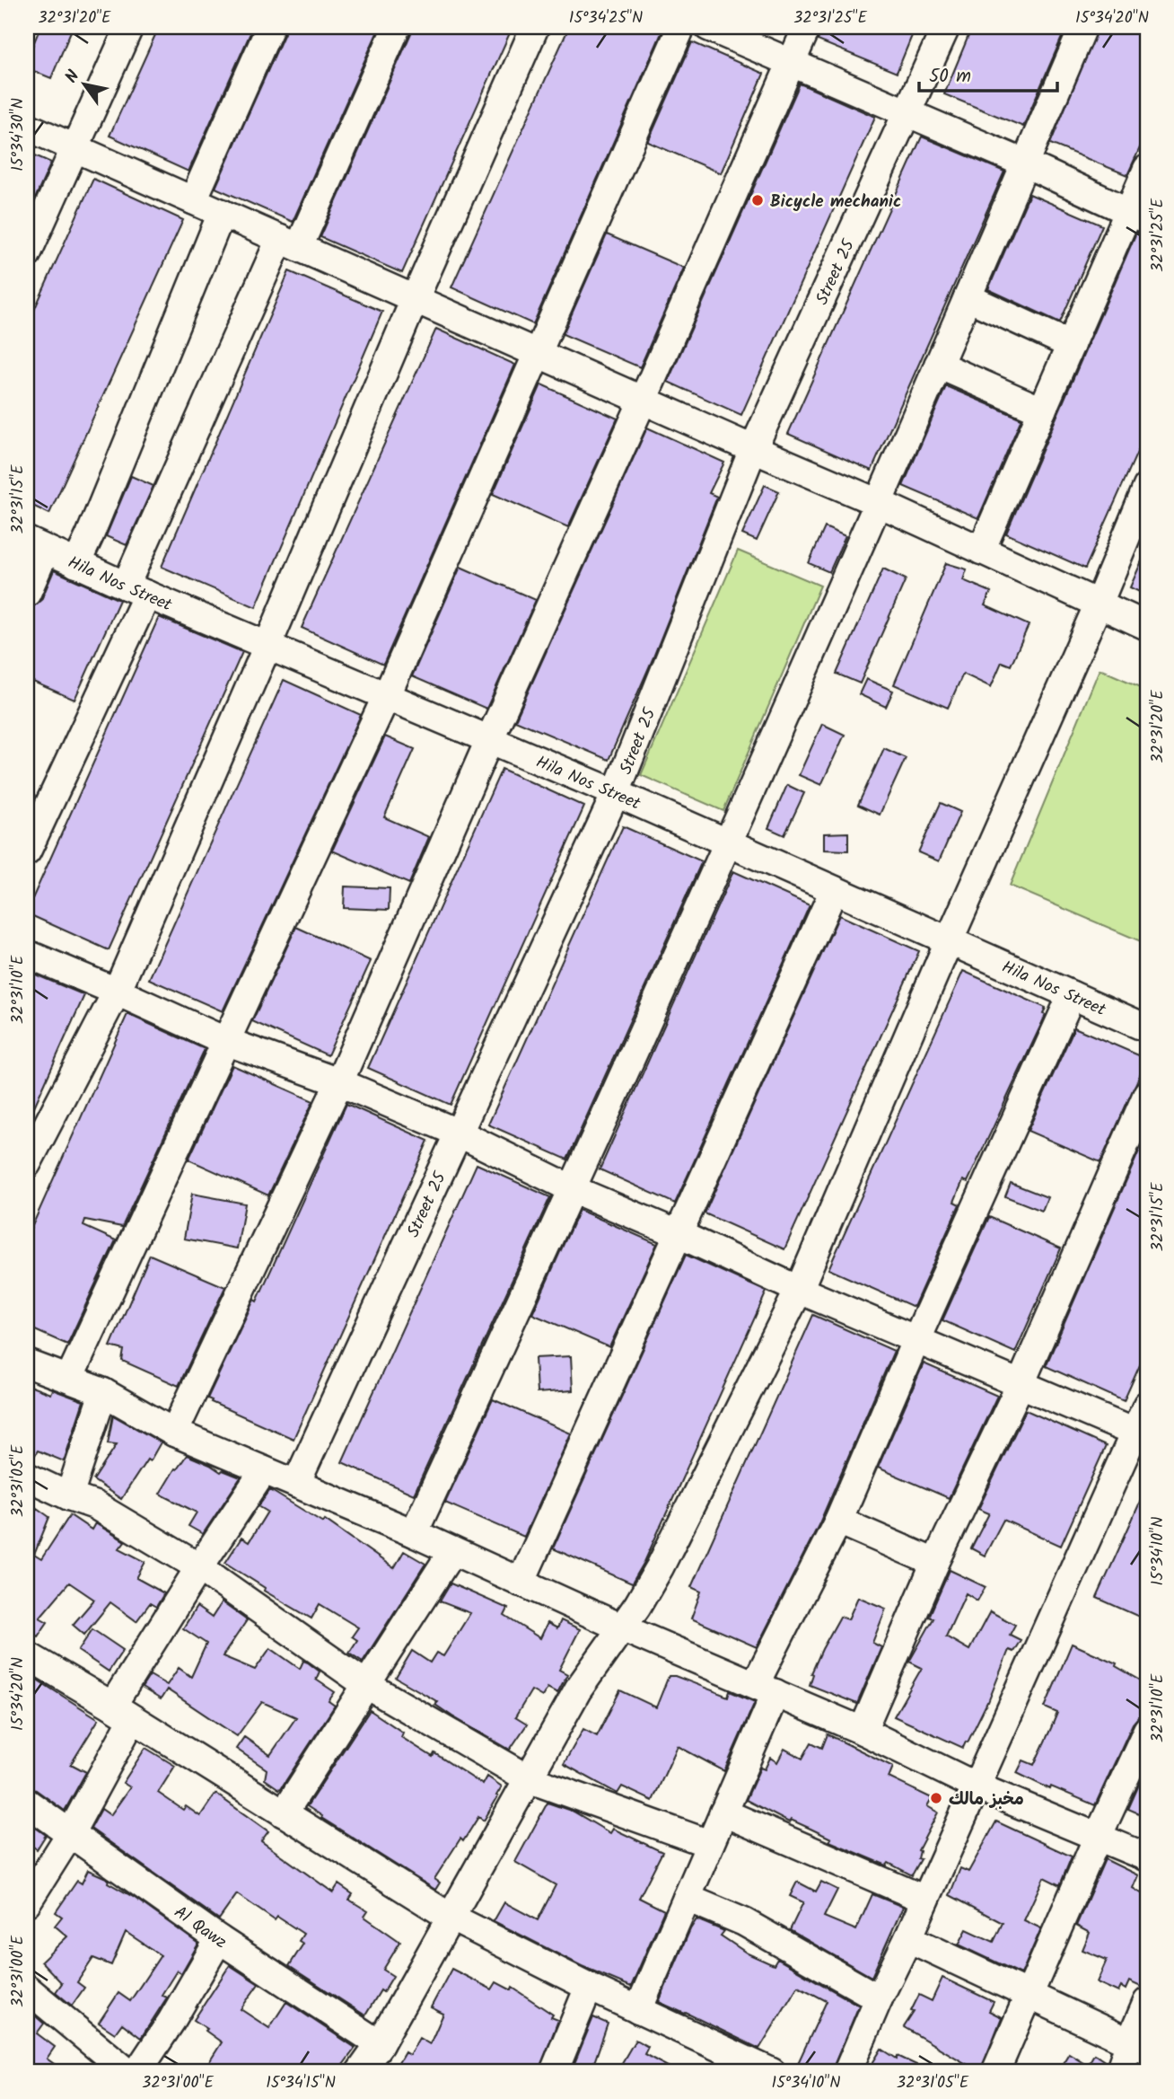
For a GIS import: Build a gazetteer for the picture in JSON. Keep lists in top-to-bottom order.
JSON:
{
  "streets": {
    "street": ["Street 25", "Hila Nos Street", "Al Qawz"]
  },
  "crossings": [
    ["Street 25", "Hila Nos Street"]
  ],
  "places": ["Bicycle mechanic", "مخبز مالك"],
  "scale_bar": "50 m",
  "north": "top left",
  "coordinates": [
    "32°31'20\"E",
    "15°34'25\"N",
    "32°31'25\"E",
    "15°34'20\"N",
    "15°34'30\"N",
    "32°31'15\"E",
    "32°31'10\"E",
    "32°31'05\"E",
    "15°34'10\"N",
    "32°31'00\"E",
    "15°34'15\"N"
  ]
}
